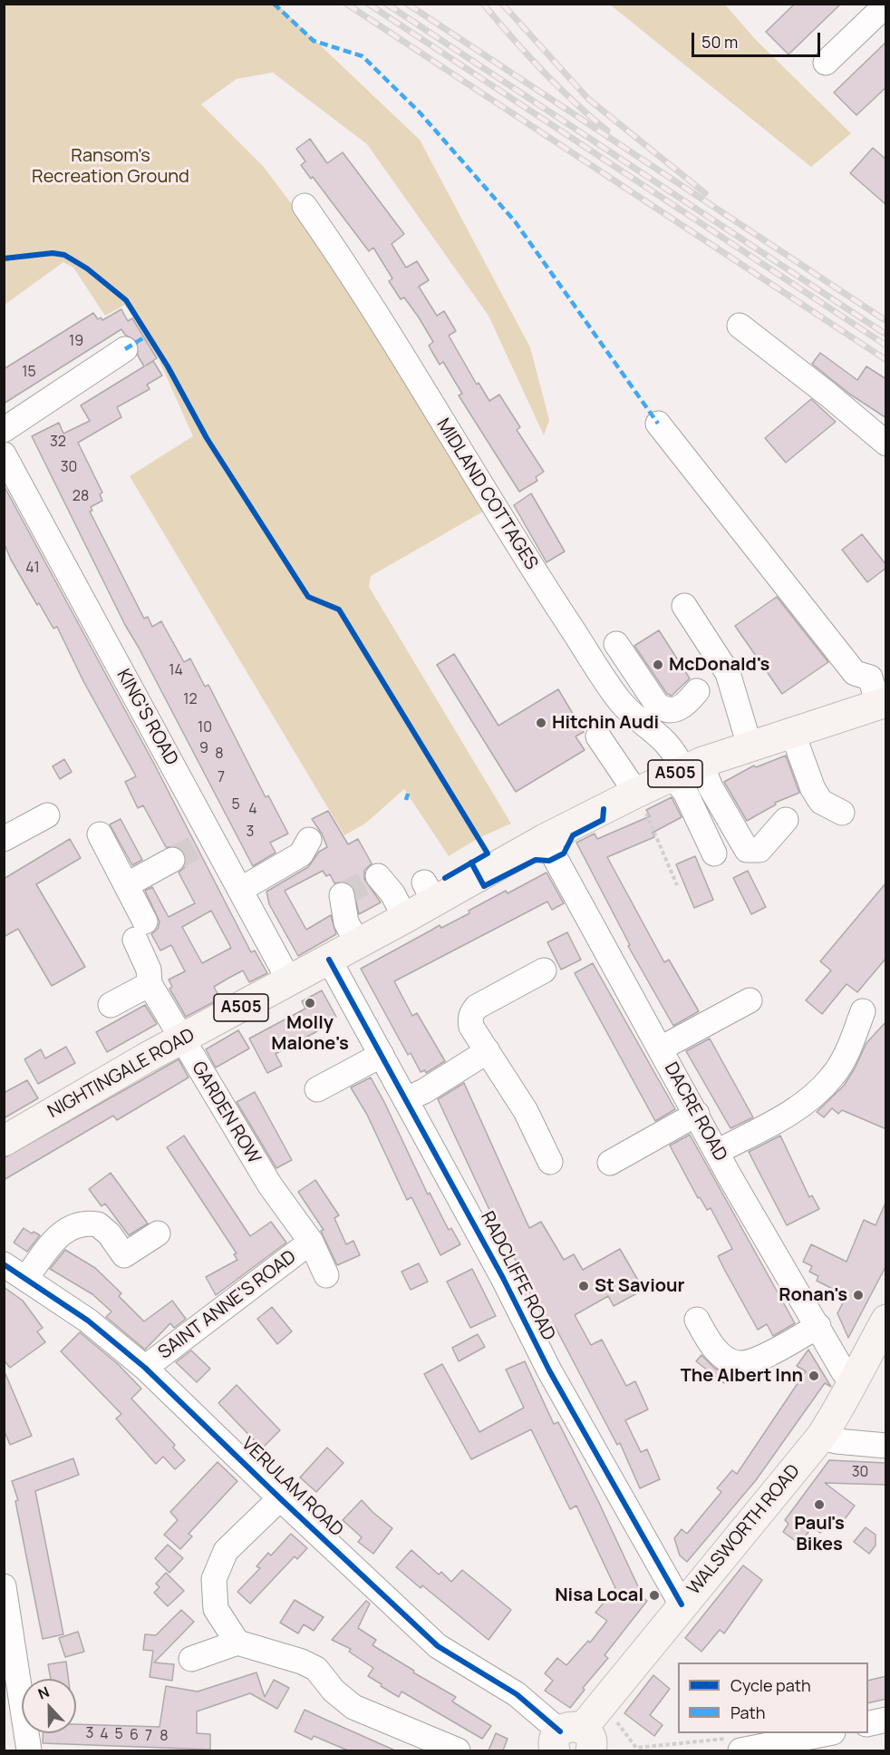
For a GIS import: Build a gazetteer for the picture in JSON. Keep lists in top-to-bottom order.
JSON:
{
  "streets": {
    "main road": ["A505", "NIGHTINGALE ROAD", "WALSWORTH ROAD"],
    "street": [
      "MIDLAND COTTAGES",
      "KING'S ROAD",
      "DACRE ROAD",
      "GARDEN ROW",
      "RADCLIFFE ROAD",
      "SAINT ANNE'S ROAD",
      "VERULAM ROAD"
    ]
  },
  "crossings": [
    ["MIDLAND COTTAGES", "NIGHTINGALE ROAD"],
    ["KING'S ROAD", "NIGHTINGALE ROAD"],
    ["NIGHTINGALE ROAD", "DACRE ROAD"],
    ["NIGHTINGALE ROAD", "GARDEN ROW"],
    ["NIGHTINGALE ROAD", "RADCLIFFE ROAD"],
    ["DACRE ROAD", "WALSWORTH ROAD"],
    ["GARDEN ROW", "SAINT ANNE'S ROAD"],
    ["RADCLIFFE ROAD", "WALSWORTH ROAD"],
    ["SAINT ANNE'S ROAD", "VERULAM ROAD"],
    ["VERULAM ROAD", "WALSWORTH ROAD"]
  ],
  "parks": ["Ransom's Recreation Ground"],
  "places": [
    "McDonald's",
    "Hitchin Audi",
    "Molly Malone's",
    "St Saviour",
    "Ronan's",
    "The Albert Inn",
    "Paul's Bikes",
    "Nisa Local"
  ],
  "house_numbers": [
    "19",
    "15",
    "32",
    "30",
    "28",
    "41",
    "14",
    "12",
    "10",
    "9",
    "8",
    "7",
    "5",
    "4",
    "3",
    "30",
    "3",
    "4",
    "5",
    "6",
    "7",
    "8"
  ],
  "legend": ["Cycle path", "Path"],
  "scale_bar": "50 m",
  "north": "top"
}
